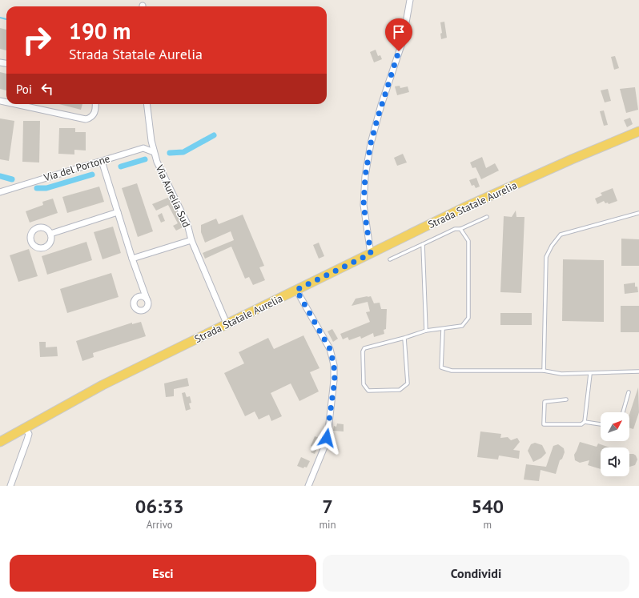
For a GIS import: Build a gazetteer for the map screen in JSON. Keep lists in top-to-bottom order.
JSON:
{
  "streets": {
    "main road": ["Strada Statale Aurelia"],
    "street": ["Via del Portone", "Via Aurelia Sud"]
  },
  "crossings": [
    ["Via del Portone", "Via Aurelia Sud"],
    ["Via Aurelia Sud", "Strada Statale Aurelia"]
  ],
  "north": "top right",
  "page": {
    "turn": ["190 m", "Strada Statale Aurelia"],
    "then": "Poi",
    "eta": [
      "06:33",
      "Arrivo",
      "7",
      "min",
      "540",
      "m"
    ],
    "buttons": ["Esci", "Condividi"]
  }
}
